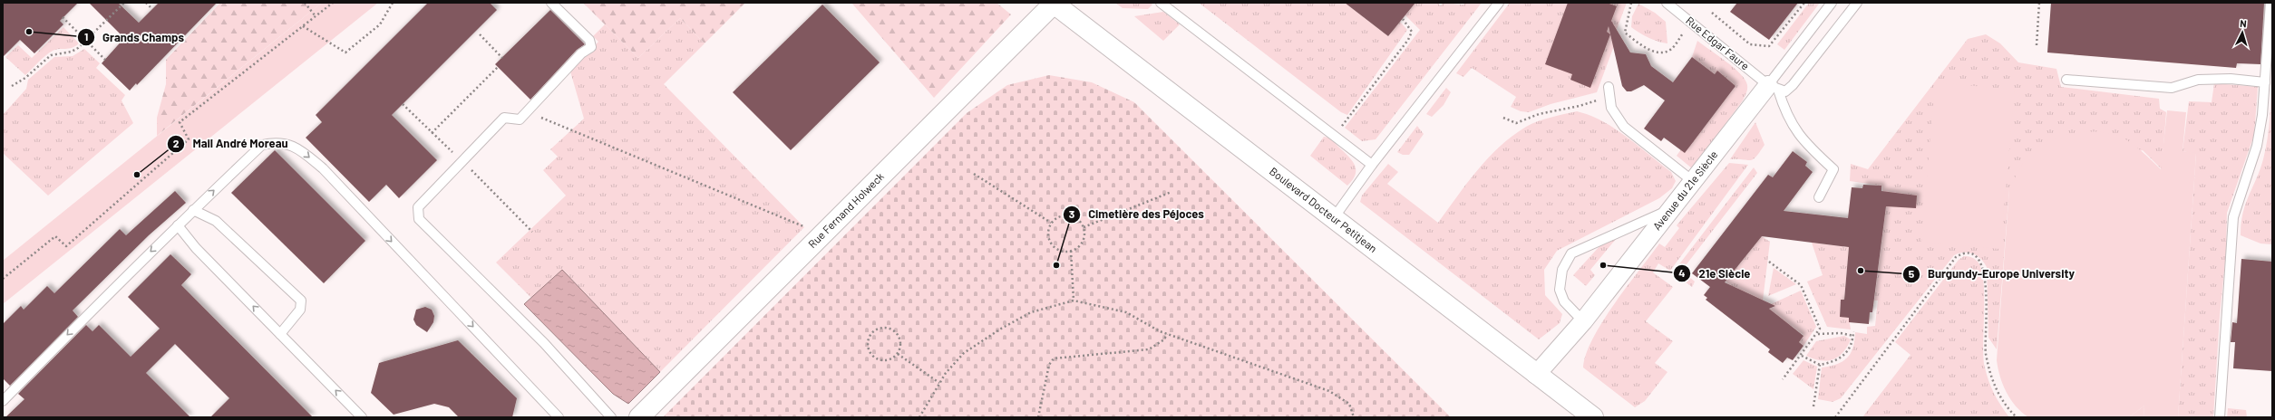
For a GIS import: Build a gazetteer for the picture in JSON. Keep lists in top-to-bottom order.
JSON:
{
  "streets": {
    "main road": ["Rue Fernand Holweck", "Boulevard Docteur Petitjean"],
    "street": ["Avenue du 21e Siècle"],
    "lane": ["Rue Edgar Faure"]
  },
  "crossings": [
    ["Rue Edgar Faure", "Avenue du 21e Siècle"],
    ["Avenue du 21e Siècle", "Boulevard Docteur Petitjean"],
    ["Rue Fernand Holweck", "Boulevard Docteur Petitjean"]
  ],
  "places": [
    "Grands Champs",
    "Mail André Moreau",
    "Cimetière des Péjoces",
    "21e Siècle",
    "Burgundy-Europe University"
  ],
  "north": "top"
}
